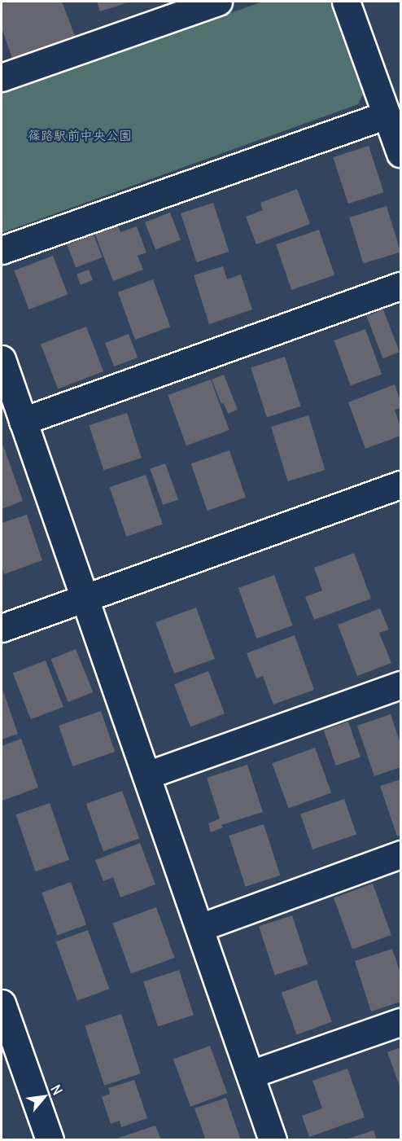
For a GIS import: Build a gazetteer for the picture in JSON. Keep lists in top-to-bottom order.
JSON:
{
  "parks": ["篠路駅前中央公園"],
  "north": "top right"
}
